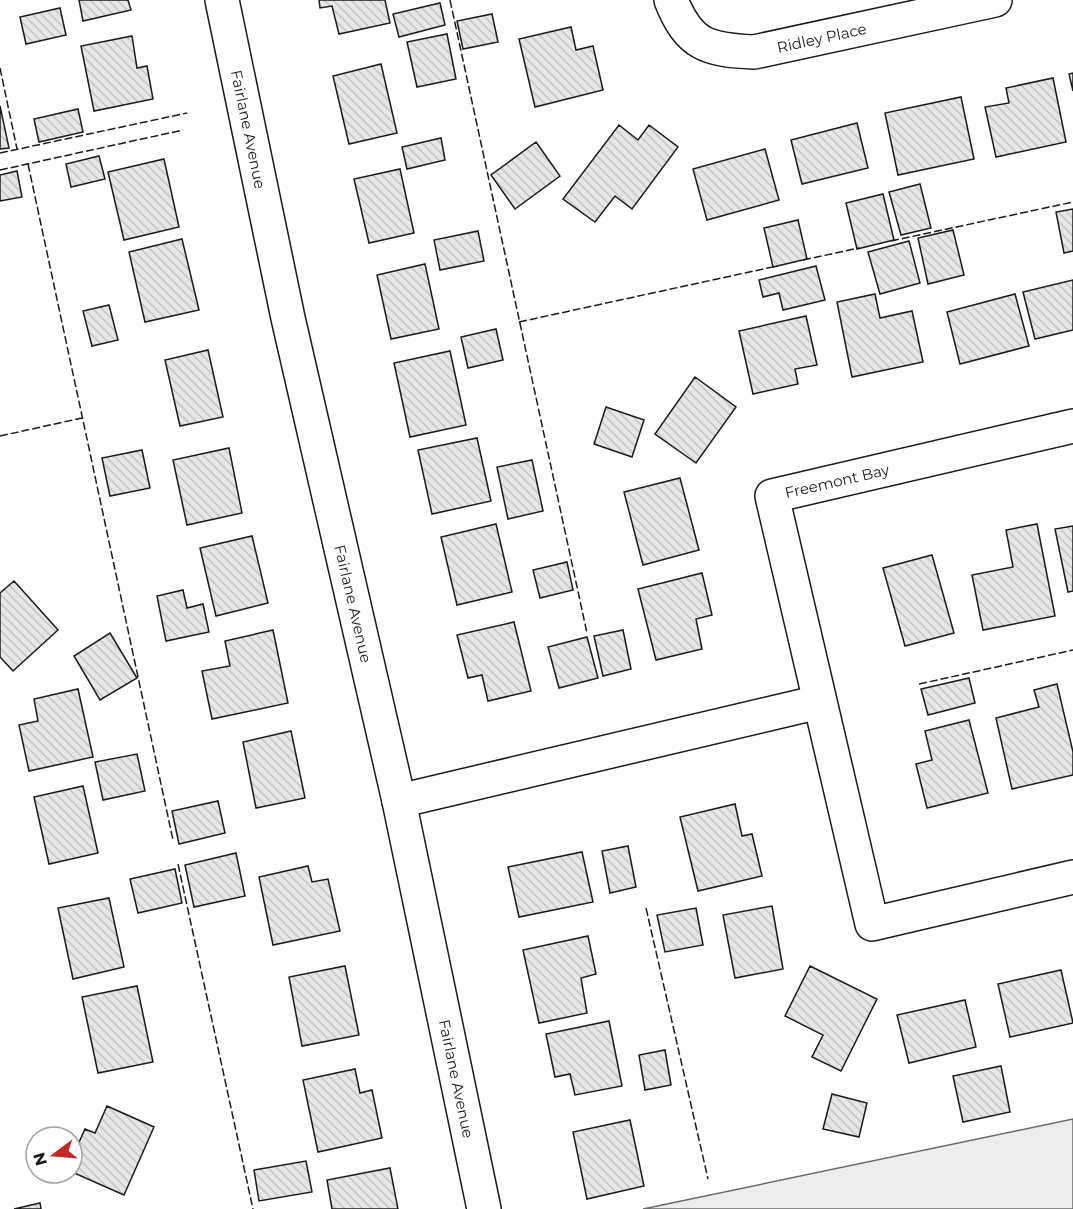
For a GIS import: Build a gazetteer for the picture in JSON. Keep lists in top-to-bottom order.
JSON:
{
  "streets": {
    "street": ["Ridley Place", "Fairlane Avenue", "Freemont Bay"]
  },
  "north": "left"
}
